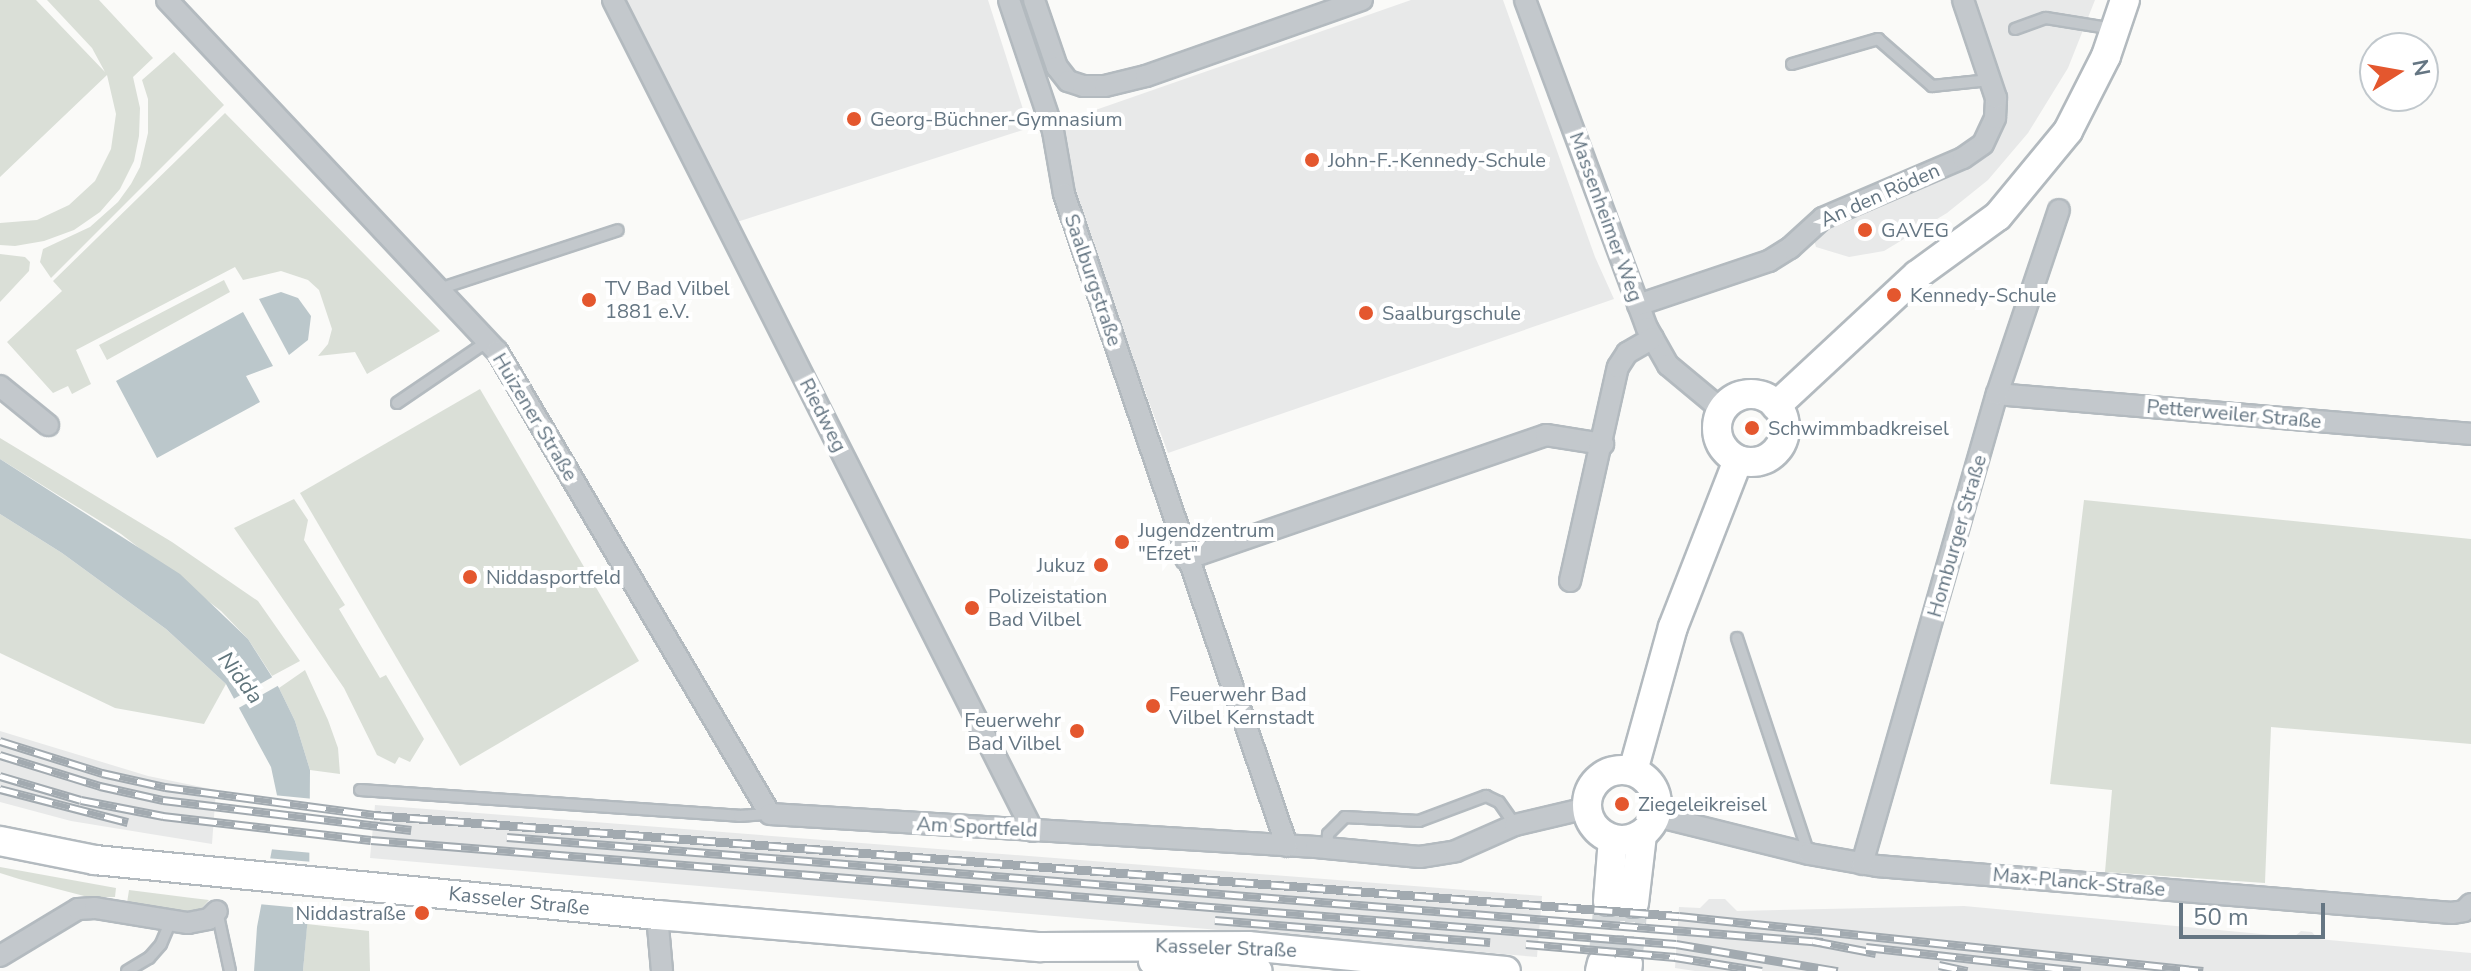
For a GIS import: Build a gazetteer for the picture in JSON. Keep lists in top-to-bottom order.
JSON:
{
  "streets": {
    "main road": ["Kasseler Straße"],
    "street": [
      "An den Röden",
      "Massenheimer Weg",
      "Saalburgstraße",
      "Petterweiler Straße",
      "Riedweg",
      "Huizener Straße",
      "Homburger Straße",
      "Am Sportfeld",
      "Max-Planck-Straße"
    ]
  },
  "crossings": [
    ["An den Röden", "Massenheimer Weg"],
    ["Saalburgstraße", "Am Sportfeld"],
    ["Petterweiler Straße", "Homburger Straße"],
    ["Riedweg", "Am Sportfeld"],
    ["Huizener Straße", "Am Sportfeld"],
    ["Homburger Straße", "Max-Planck-Straße"],
    ["Am Sportfeld", "Max-Planck-Straße"]
  ],
  "water": ["Nidda"],
  "places": [
    "Georg-Büchner-Gymnasium",
    "John-F.-Kennedy-Schule",
    "GAVEG",
    "Kennedy-Schule",
    "TV Bad Vilbel 1881 e.V.",
    "Saalburgschule",
    "Schwimmbadkreisel",
    "Jugendzentrum \"Efzet\"",
    "Jukuz",
    "Niddasportfeld",
    "Polizeistation Bad Vilbel",
    "Feuerwehr Bad Vilbel Kernstadt",
    "Feuerwehr Bad Vilbel",
    "Ziegeleikreisel",
    "Niddastraße"
  ],
  "scale_bar": "50 m",
  "north": "right"
}
